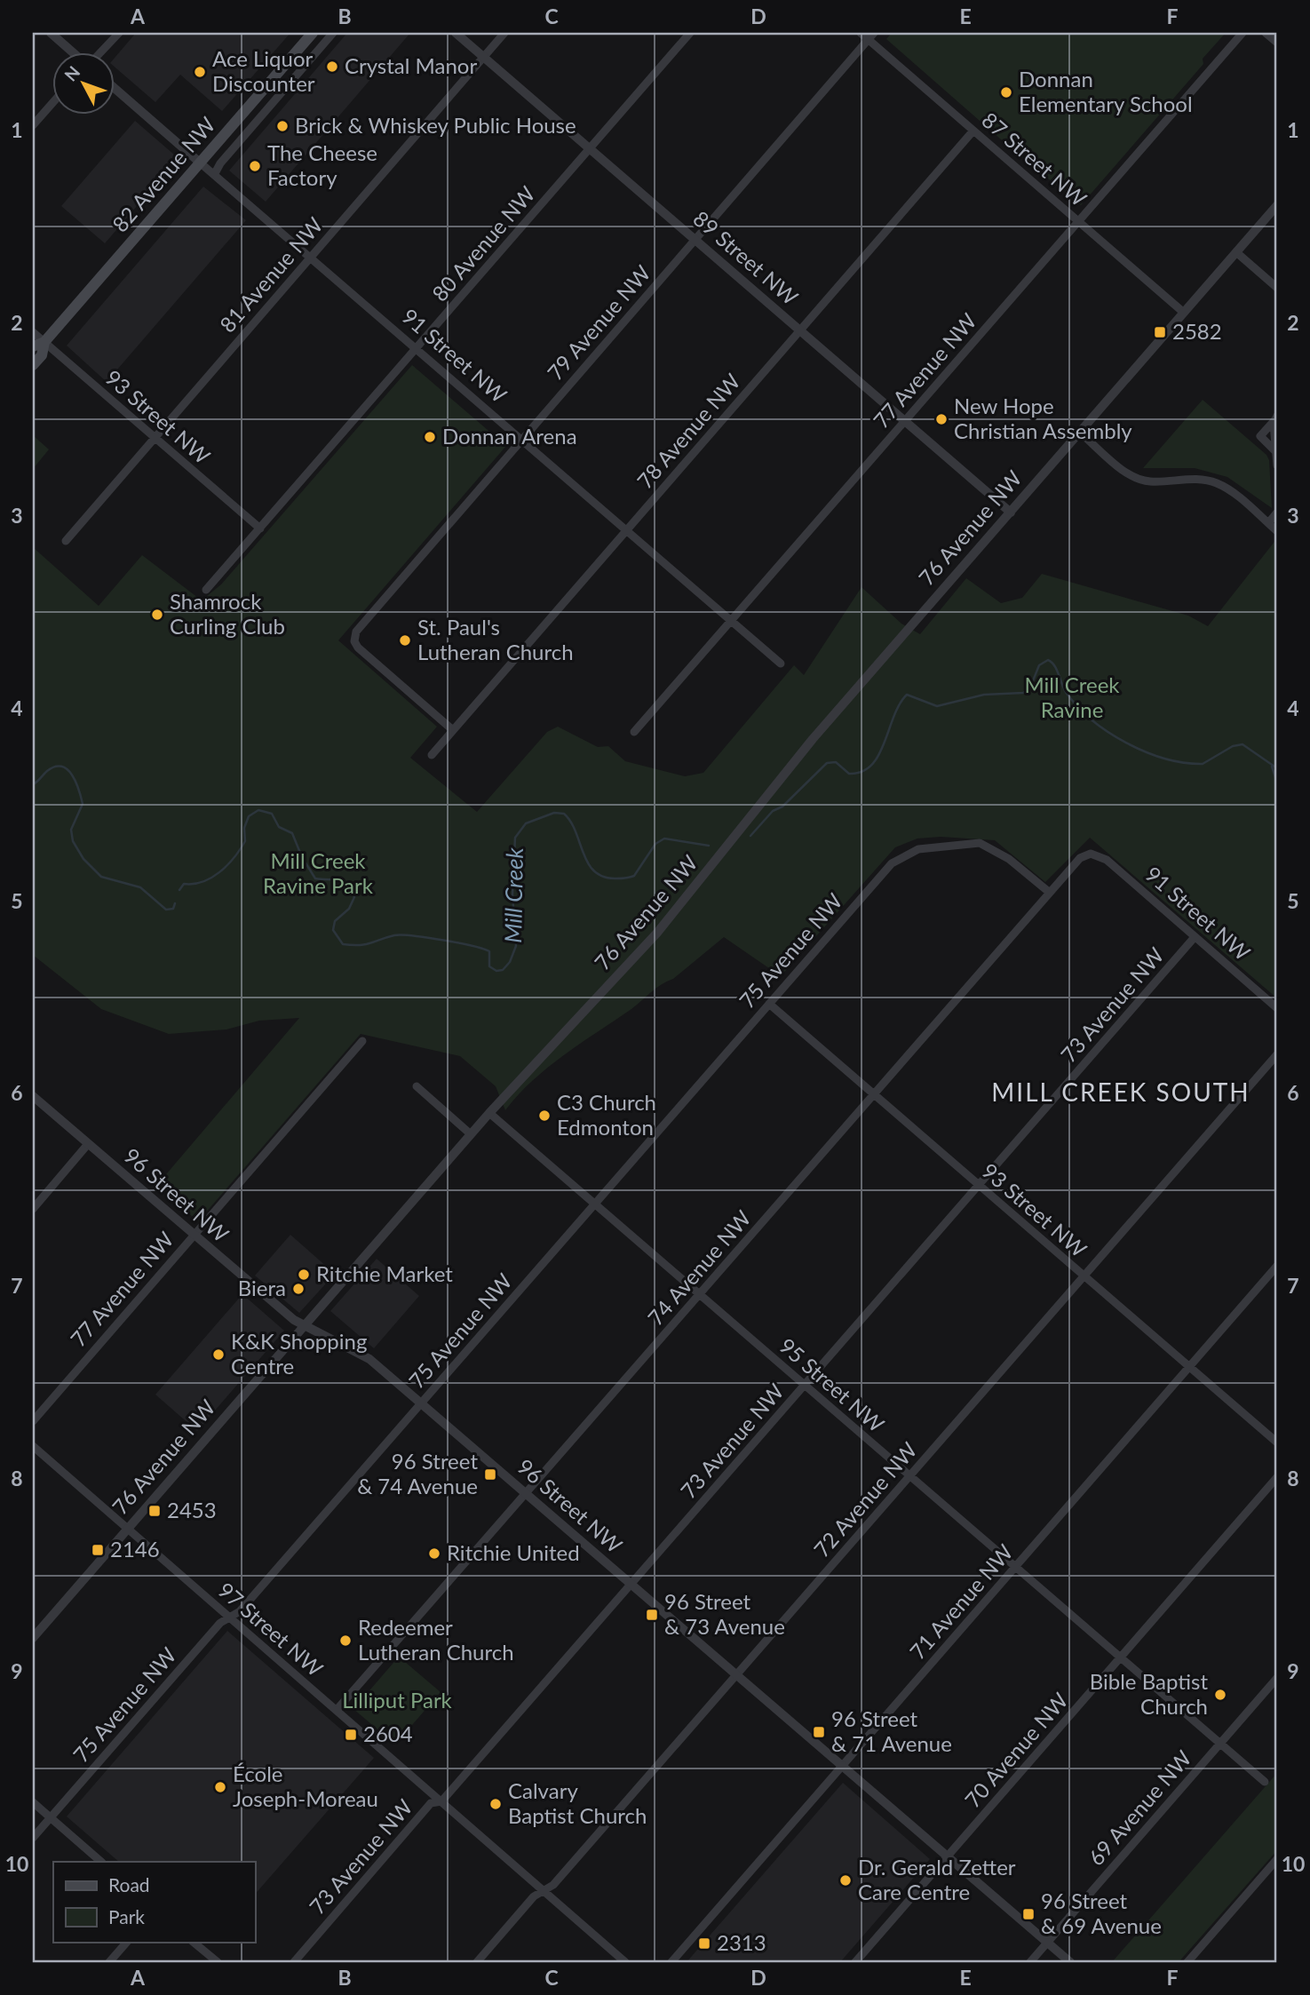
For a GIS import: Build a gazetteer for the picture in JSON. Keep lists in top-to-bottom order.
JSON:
{
  "streets": {
    "main road": ["82 Avenue NW"],
    "street": [
      "87 Street NW",
      "80 Avenue NW",
      "89 Street NW",
      "81 Avenue NW",
      "79 Avenue NW",
      "91 Street NW",
      "77 Avenue NW",
      "93 Street NW",
      "78 Avenue NW",
      "76 Avenue NW",
      "75 Avenue NW",
      "73 Avenue NW",
      "96 Street NW",
      "74 Avenue NW",
      "95 Street NW",
      "72 Avenue NW",
      "71 Avenue NW",
      "97 Street NW",
      "70 Avenue NW",
      "69 Avenue NW"
    ]
  },
  "crossings": [
    ["87 Street NW", "79 Avenue NW"],
    ["87 Street NW", "77 Avenue NW"],
    ["87 Street NW", "78 Avenue NW"],
    ["87 Street NW", "76 Avenue NW"],
    ["82 Avenue NW", "91 Street NW"],
    ["82 Avenue NW", "93 Street NW"],
    ["80 Avenue NW", "89 Street NW"],
    ["80 Avenue NW", "91 Street NW"],
    ["80 Avenue NW", "93 Street NW"],
    ["89 Street NW", "81 Avenue NW"],
    ["89 Street NW", "79 Avenue NW"],
    ["89 Street NW", "77 Avenue NW"],
    ["89 Street NW", "78 Avenue NW"],
    ["89 Street NW", "76 Avenue NW"],
    ["81 Avenue NW", "91 Street NW"],
    ["81 Avenue NW", "93 Street NW"],
    ["79 Avenue NW", "91 Street NW"],
    ["79 Avenue NW", "78 Avenue NW"],
    ["91 Street NW", "77 Avenue NW"],
    ["91 Street NW", "78 Avenue NW"],
    ["91 Street NW", "73 Avenue NW"],
    ["91 Street NW", "74 Avenue NW"],
    ["77 Avenue NW", "96 Street NW"],
    ["93 Street NW", "75 Avenue NW"],
    ["93 Street NW", "73 Avenue NW"],
    ["93 Street NW", "74 Avenue NW"],
    ["93 Street NW", "72 Avenue NW"],
    ["93 Street NW", "71 Avenue NW"],
    ["76 Avenue NW", "96 Street NW"],
    ["76 Avenue NW", "95 Street NW"],
    ["76 Avenue NW", "97 Street NW"],
    ["75 Avenue NW", "96 Street NW"],
    ["75 Avenue NW", "74 Avenue NW"],
    ["75 Avenue NW", "95 Street NW"],
    ["75 Avenue NW", "97 Street NW"],
    ["73 Avenue NW", "96 Street NW"],
    ["73 Avenue NW", "95 Street NW"],
    ["73 Avenue NW", "97 Street NW"],
    ["96 Street NW", "74 Avenue NW"],
    ["96 Street NW", "72 Avenue NW"],
    ["96 Street NW", "71 Avenue NW"],
    ["96 Street NW", "70 Avenue NW"],
    ["96 Street NW", "69 Avenue NW"],
    ["74 Avenue NW", "95 Street NW"],
    ["74 Avenue NW", "97 Street NW"],
    ["95 Street NW", "72 Avenue NW"],
    ["95 Street NW", "71 Avenue NW"],
    ["95 Street NW", "70 Avenue NW"],
    ["95 Street NW", "69 Avenue NW"],
    ["72 Avenue NW", "97 Street NW"]
  ],
  "districts": ["MILL CREEK SOUTH"],
  "water": ["Mill Creek"],
  "parks": ["Mill Creek Ravine", "Mill Creek Ravine Park", "Lilliput Park"],
  "places": {
    "other": [
      "Crystal Manor",
      "Ace Liquor Discounter",
      "Donnan Elementary School",
      "Brick & Whiskey Public House",
      "The Cheese Factory",
      "New Hope Christian Assembly",
      "Donnan Arena",
      "Shamrock Curling Club",
      "St. Paul's Lutheran Church",
      "C3 Church Edmonton",
      "Ritchie Market",
      "Biera",
      "K&K Shopping Centre",
      "Ritchie United",
      "Redeemer Lutheran Church",
      "Bible Baptist Church",
      "École Joseph-Moreau",
      "Calvary Baptist Church",
      "Dr. Gerald Zetter Care Centre"
    ],
    "transit": [
      "2582",
      "96 Street & 74 Avenue",
      "2453",
      "2146",
      "96 Street & 73 Avenue",
      "96 Street & 71 Avenue",
      "2604",
      "96 Street & 69 Avenue",
      "2313"
    ]
  },
  "legend": ["Road", "Park"],
  "north": "top left",
  "grid": {
    "columns": [
      "A",
      "B",
      "C",
      "D",
      "E",
      "F"
    ],
    "rows": [
      "1",
      "2",
      "3",
      "4",
      "5",
      "6",
      "7",
      "8",
      "9",
      "10"
    ]
  }
}
